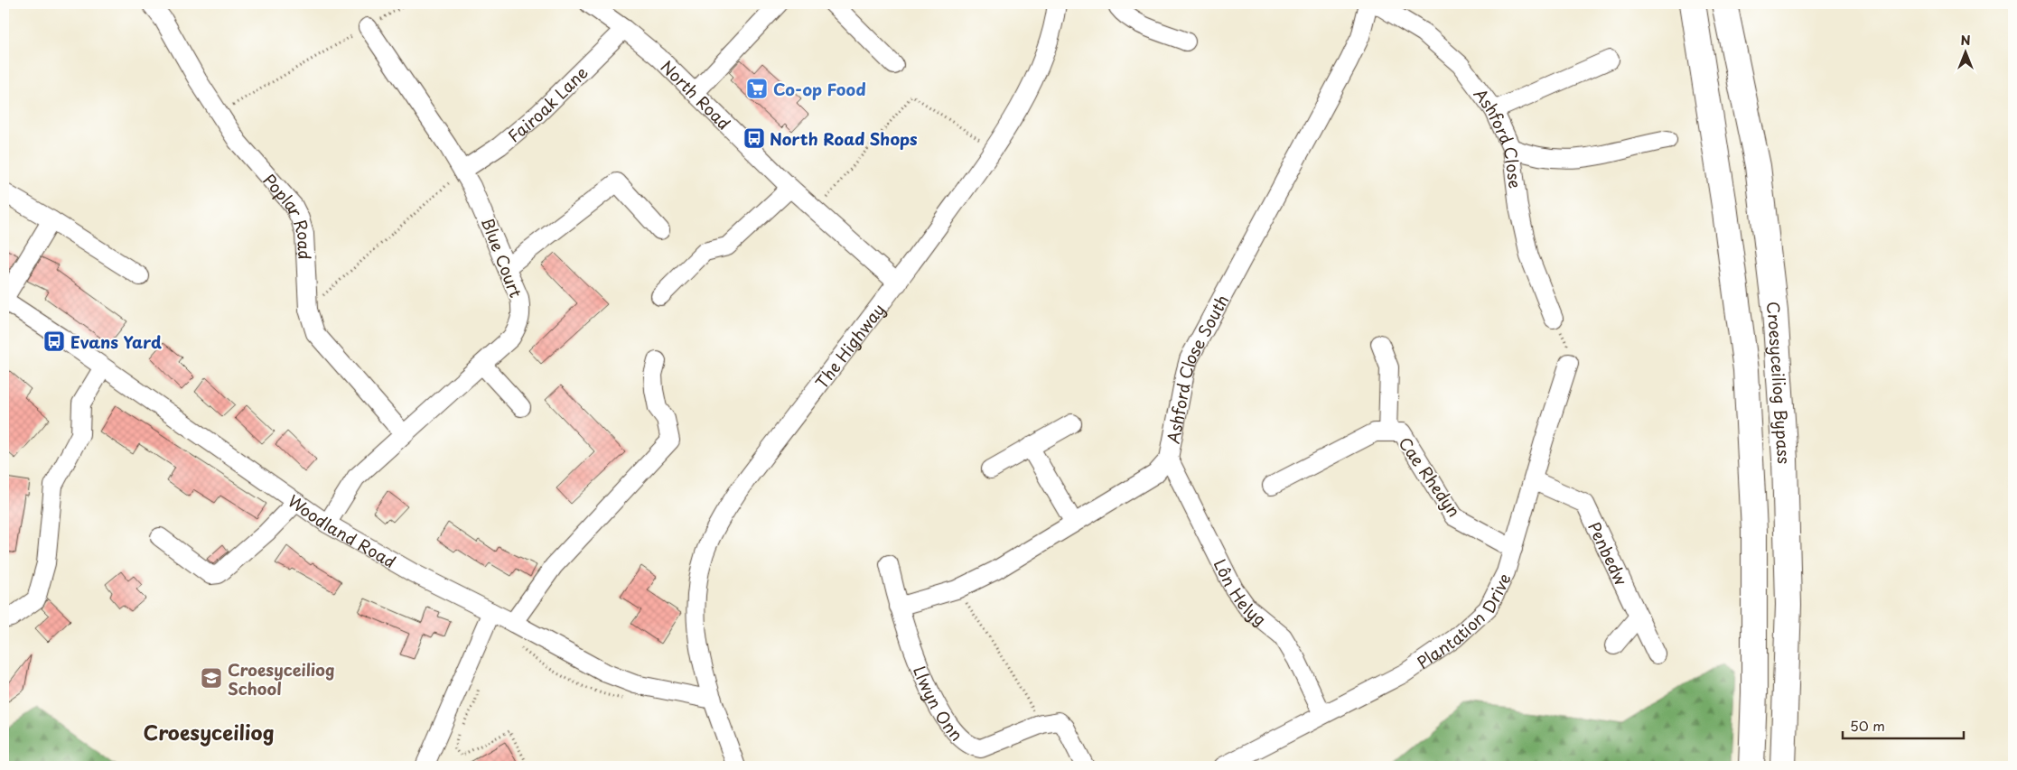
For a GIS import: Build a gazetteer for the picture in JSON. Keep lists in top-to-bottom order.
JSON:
{
  "streets": {
    "highway": ["Croesyceiliog Bypass"],
    "street": [
      "North Road",
      "Fairoak Lane",
      "Ashford Close",
      "Poplar Road",
      "Blue Court",
      "The Highway",
      "Ashford Close South",
      "Cae Rhedyn",
      "Woodland Road",
      "Penbedw",
      "Lôn Helyg",
      "Plantation Drive",
      "Llwyn Onn"
    ]
  },
  "crossings": [
    ["North Road", "Fairoak Lane"],
    ["North Road", "The Highway"],
    ["Fairoak Lane", "Blue Court"],
    ["Poplar Road", "Blue Court"],
    ["Blue Court", "Woodland Road"],
    ["The Highway", "Woodland Road"],
    ["Ashford Close South", "Lôn Helyg"],
    ["Ashford Close South", "Llwyn Onn"],
    ["Cae Rhedyn", "Plantation Drive"],
    ["Penbedw", "Plantation Drive"],
    ["Lôn Helyg", "Plantation Drive"]
  ],
  "districts": ["Croesyceiliog"],
  "places": {
    "supermarket": ["Co-op Food"],
    "bus stop": ["North Road Shops", "Evans Yard"],
    "school or university": ["Croesyceiliog School"]
  },
  "scale_bar": "50 m",
  "north": "top"
}
